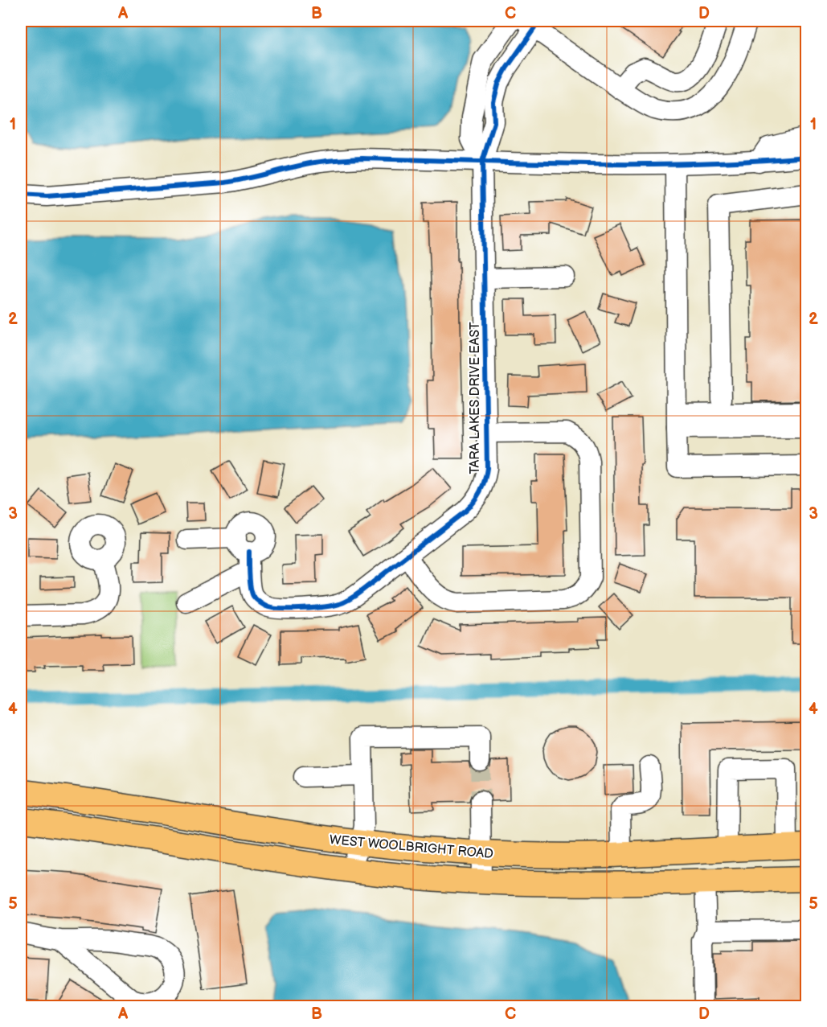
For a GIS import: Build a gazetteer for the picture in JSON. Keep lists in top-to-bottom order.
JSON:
{
  "streets": {
    "main road": ["WEST WOOLBRIGHT ROAD"],
    "street": ["TARA LAKES DRIVE EAST"]
  },
  "grid": {
    "columns": [
      "A",
      "B",
      "C",
      "D"
    ],
    "rows": [
      "1",
      "2",
      "3",
      "4",
      "5"
    ]
  }
}
